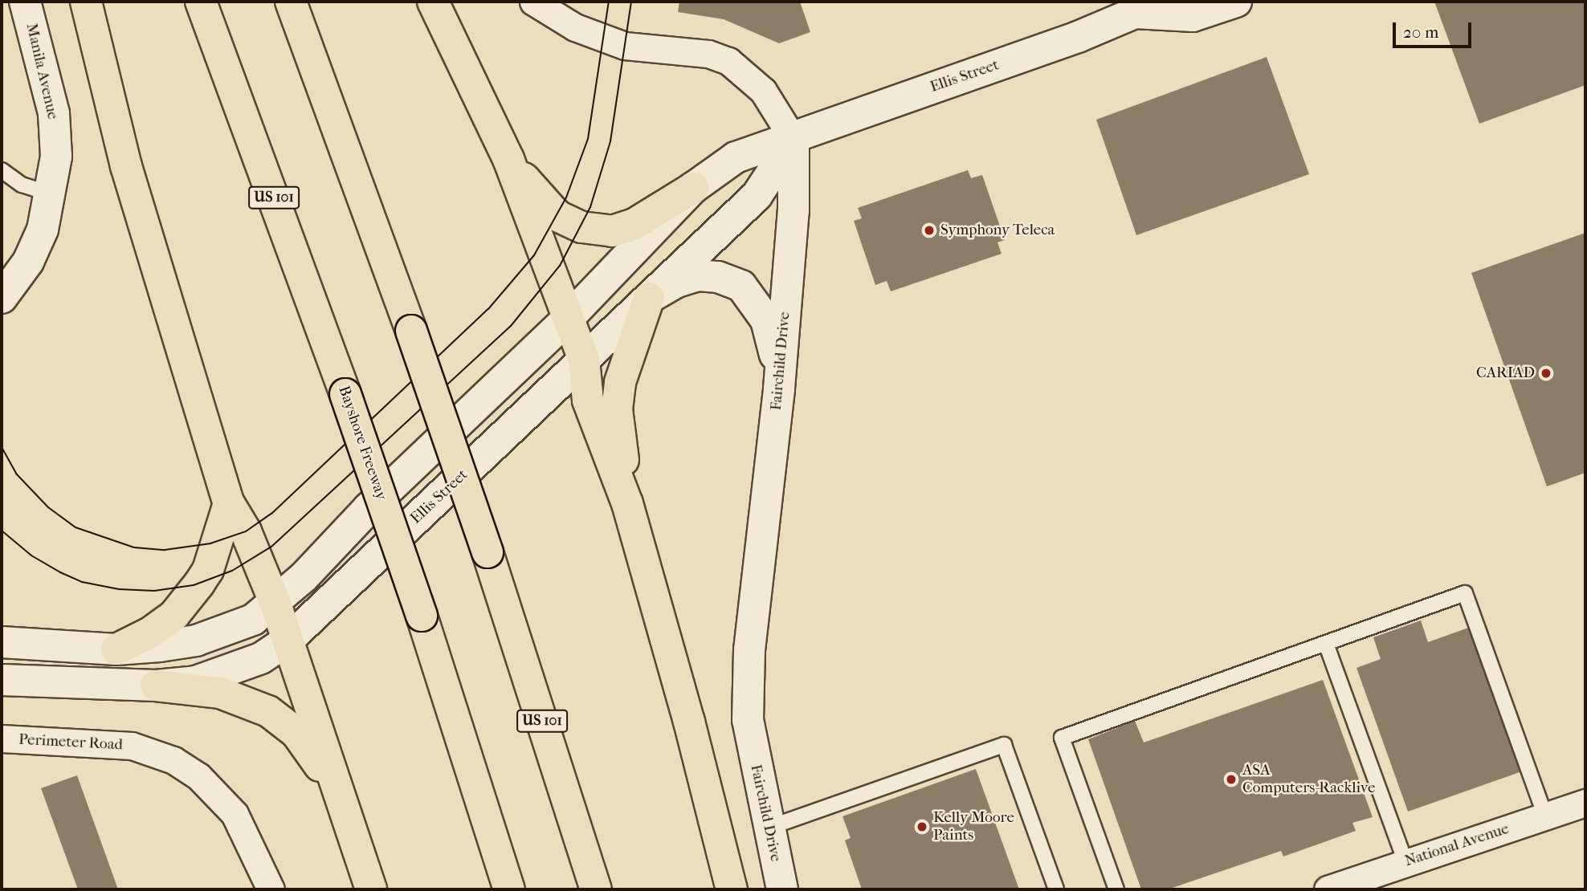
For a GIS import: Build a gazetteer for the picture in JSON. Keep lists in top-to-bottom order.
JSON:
{
  "streets": {
    "highway": ["US 101", "Bayshore Freeway"],
    "main road": ["Manila Avenue", "Ellis Street", "Fairchild Drive"],
    "street": ["Perimeter Road", "National Avenue"]
  },
  "crossings": [
    ["Ellis Street", "Fairchild Drive"]
  ],
  "places": [
    "Symphony Teleca",
    "CARIAD",
    "ASA Computers-Racklive",
    "Kelly Moore Paints"
  ],
  "scale_bar": "20 m"
}
